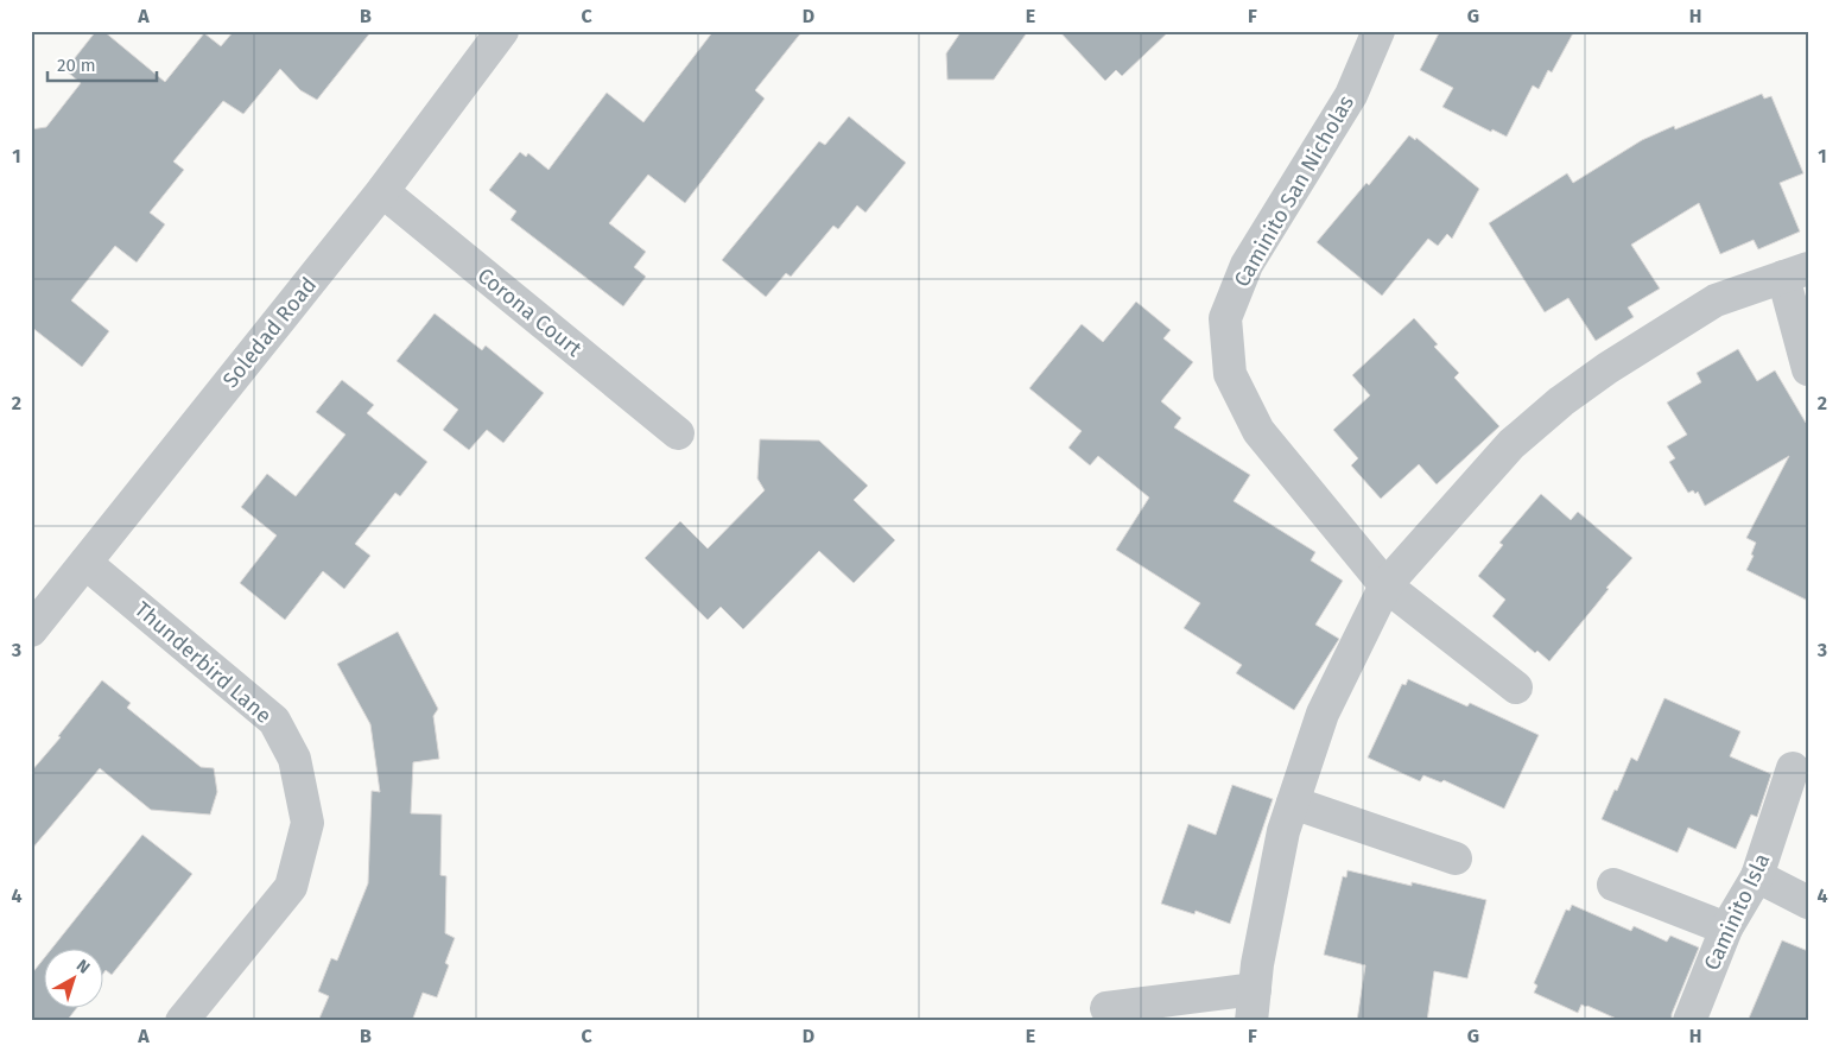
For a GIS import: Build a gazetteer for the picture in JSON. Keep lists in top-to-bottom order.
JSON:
{
  "streets": {
    "street": [
      "Caminito San Nicholas",
      "Corona Court",
      "Soledad Road",
      "Thunderbird Lane",
      "Caminito Isla"
    ]
  },
  "crossings": [
    ["Corona Court", "Soledad Road"],
    ["Soledad Road", "Thunderbird Lane"]
  ],
  "scale_bar": "20 m",
  "north": "top right",
  "grid": {
    "columns": [
      "A",
      "B",
      "C",
      "D",
      "E",
      "F",
      "G",
      "H"
    ],
    "rows": [
      "1",
      "2",
      "3",
      "4"
    ]
  }
}
